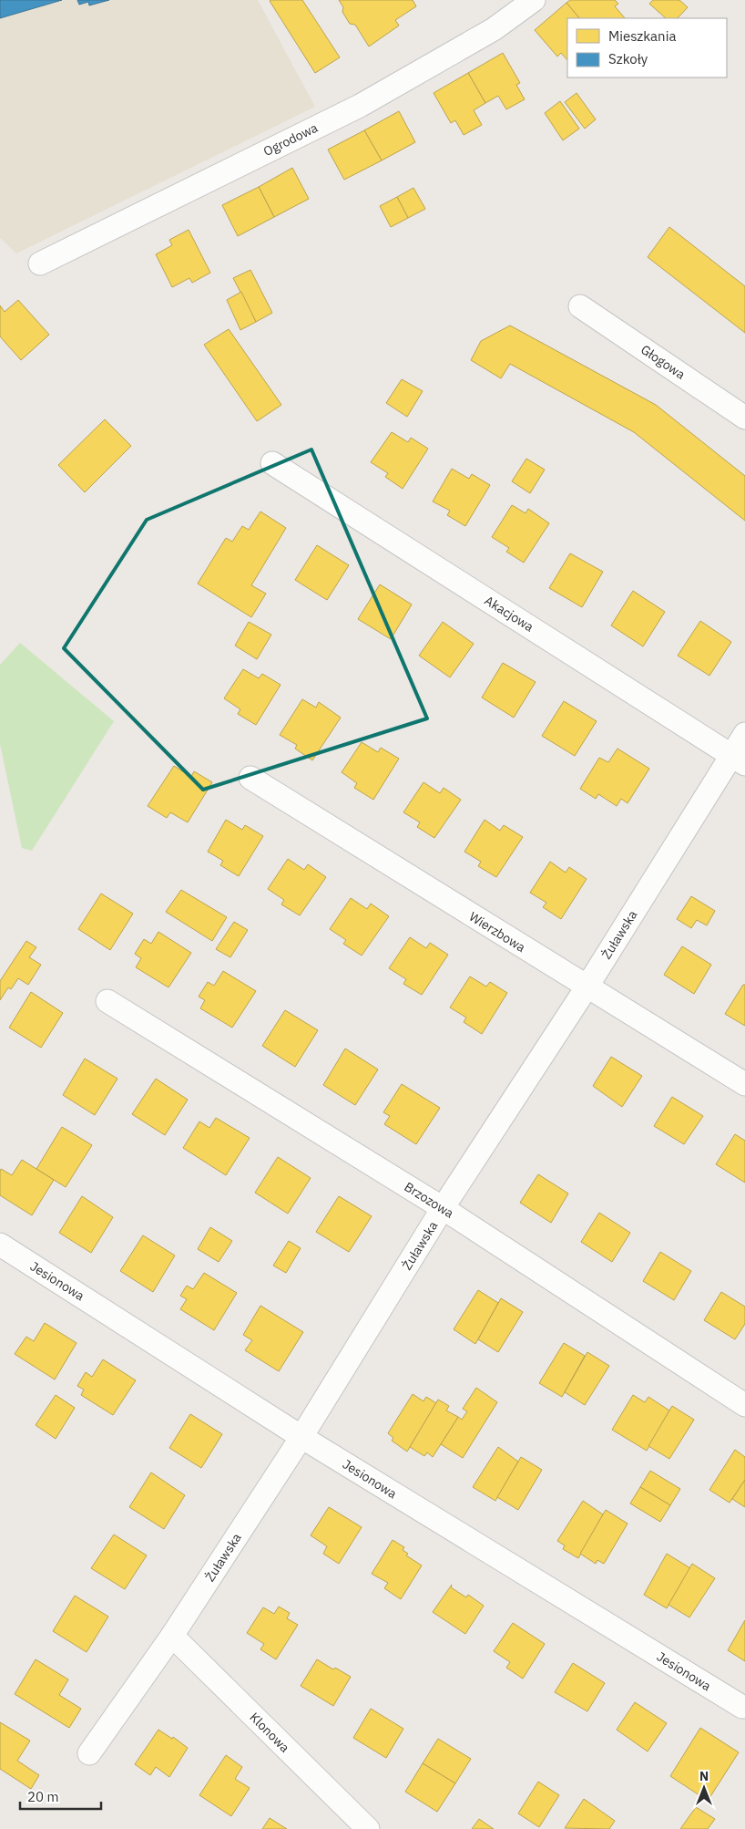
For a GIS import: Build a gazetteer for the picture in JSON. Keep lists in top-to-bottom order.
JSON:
{
  "streets": {
    "street": [
      "Ogrodowa",
      "Głogowa",
      "Akacjowa",
      "Wierzbowa",
      "Żuławska",
      "Brzozowa",
      "Jesionowa",
      "Klonowa"
    ]
  },
  "crossings": [
    ["Akacjowa", "Żuławska"],
    ["Wierzbowa", "Żuławska"],
    ["Żuławska", "Brzozowa"],
    ["Żuławska", "Jesionowa"],
    ["Żuławska", "Klonowa"]
  ],
  "legend": ["Mieszkania", "Szkoły"],
  "scale_bar": "20 m",
  "north": "top"
}
